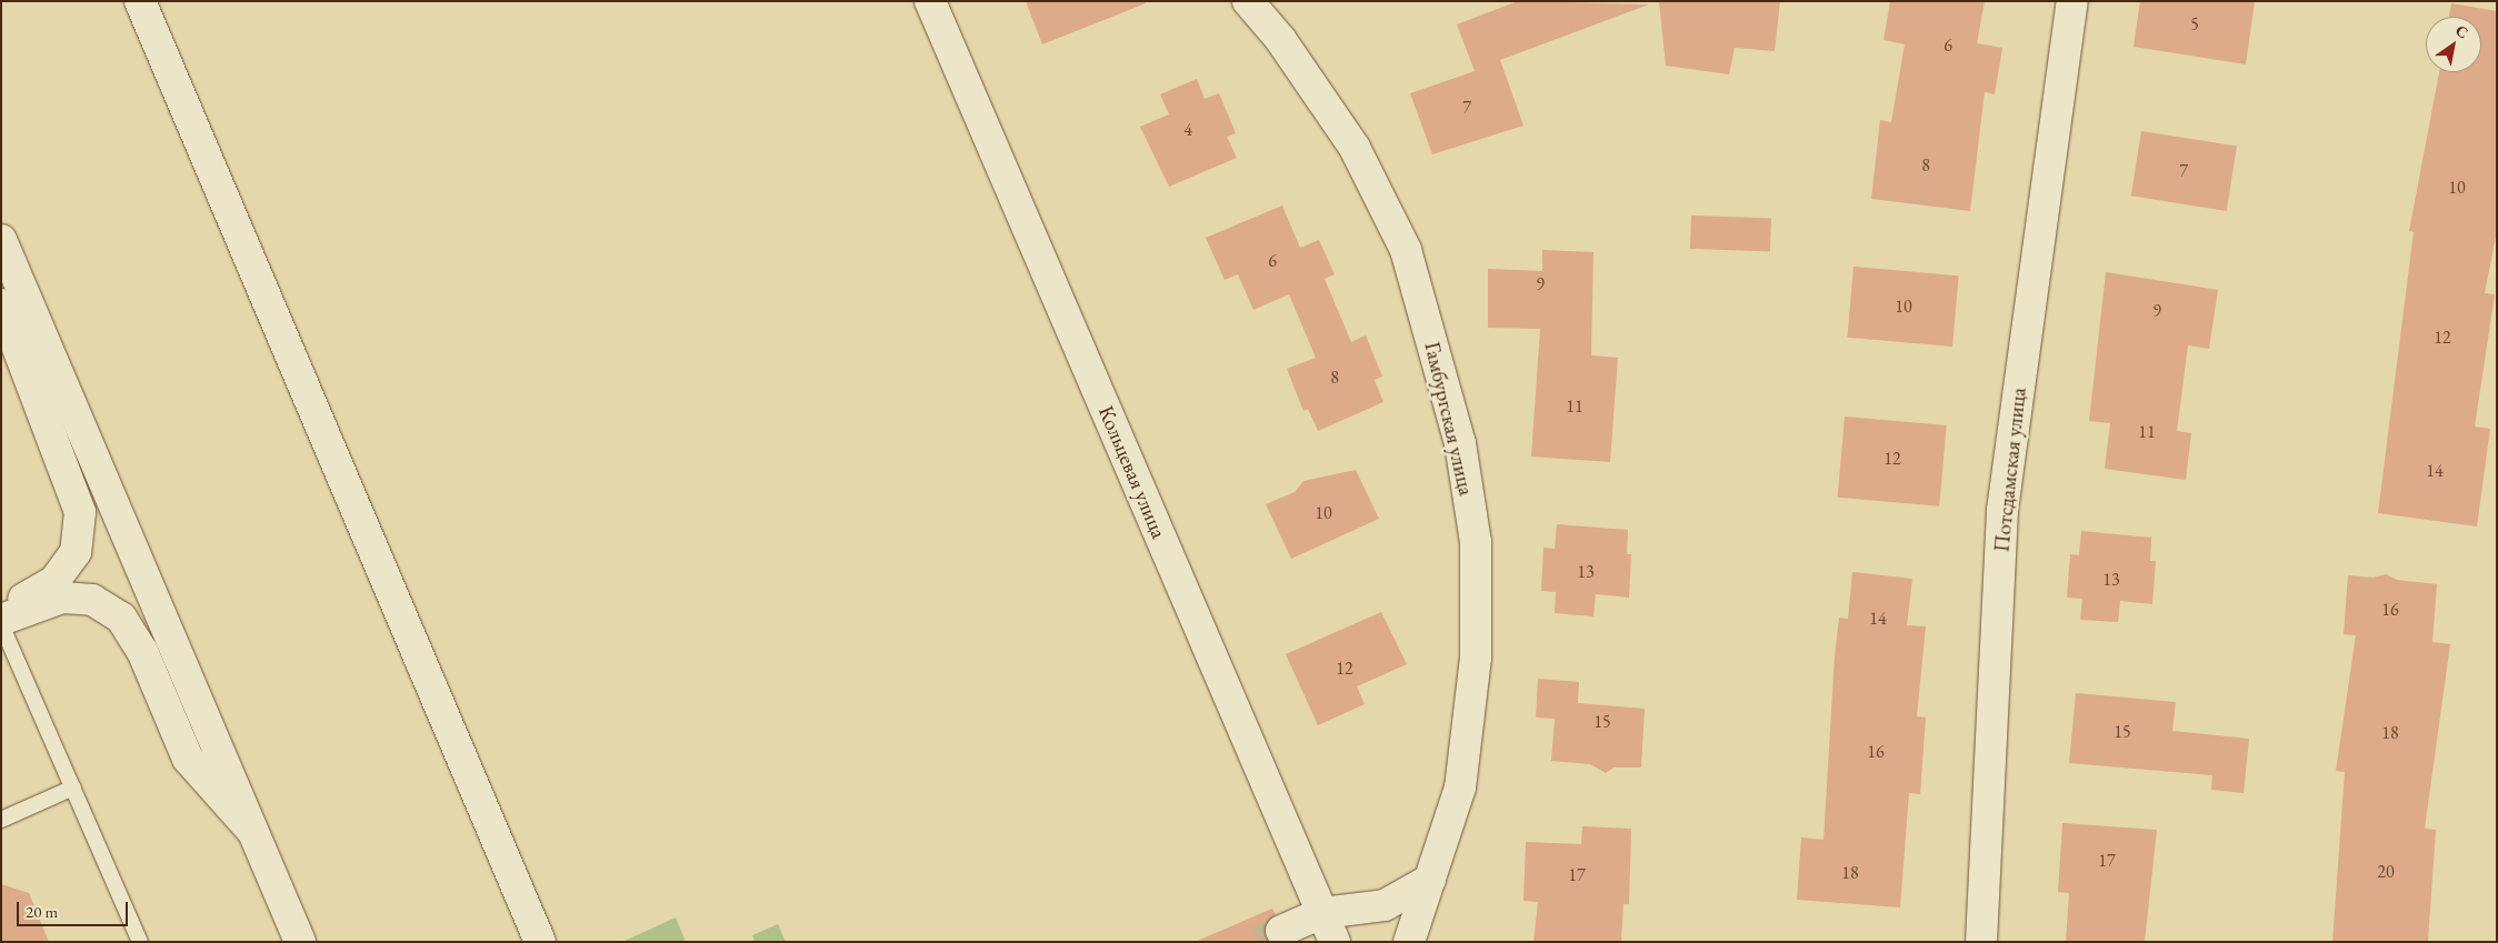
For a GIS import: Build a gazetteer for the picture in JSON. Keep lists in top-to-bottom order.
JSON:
{
  "streets": {
    "street": ["Гамбургская улица", "Потсдамская улица", "Кольцевая улица"]
  },
  "house_numbers": [
    "5",
    "6",
    "7",
    "4",
    "8",
    "7",
    "10",
    "6",
    "9",
    "10",
    "9",
    "12",
    "8",
    "11",
    "11",
    "12",
    "14",
    "10",
    "13",
    "13",
    "16",
    "14",
    "12",
    "15",
    "15",
    "18",
    "16",
    "17",
    "20",
    "18",
    "17"
  ],
  "scale_bar": "20 m",
  "north": "top right"
}
